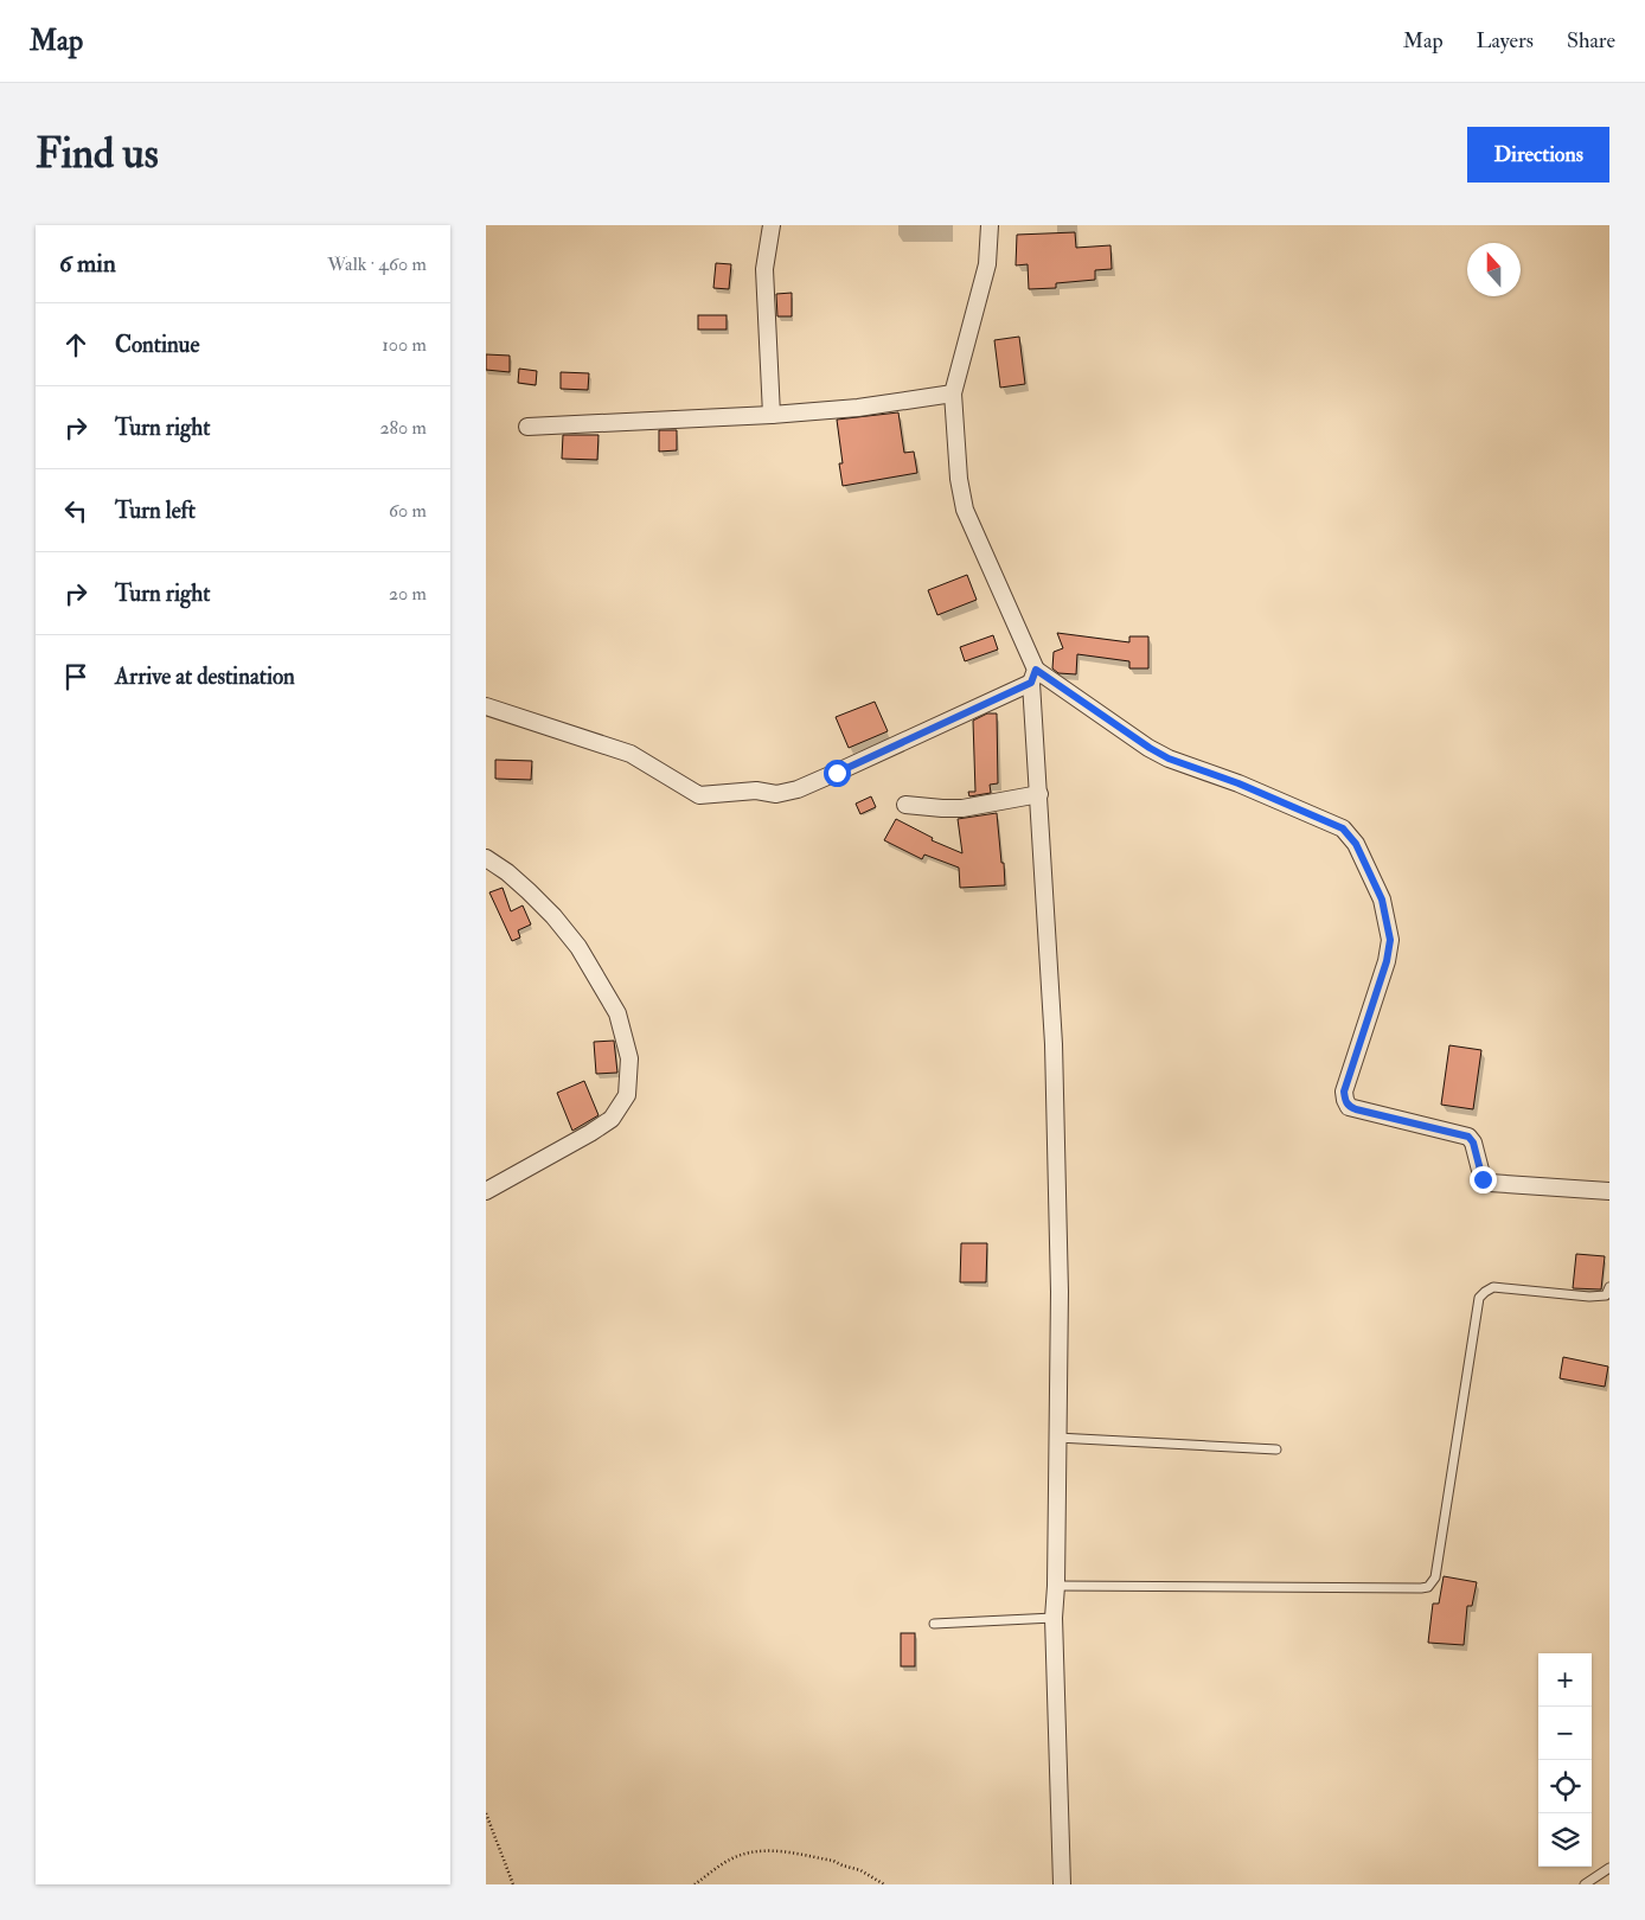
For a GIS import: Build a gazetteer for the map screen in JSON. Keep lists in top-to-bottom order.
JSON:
{
  "north": "top",
  "page": {
    "header": "Map",
    "nav": ["Map", "Layers", "Share"],
    "buttons": "Directions",
    "title": "Find us",
    "heading": ["6 min", "Walk · 460 m"],
    "list": [
      ["Continue", "100 m"],
      ["Turn right", "280 m"],
      ["Turn left", "60 m"],
      ["Turn right", "20 m"],
      "Arrive at destination"
    ],
    "map_buttons": ["+", "−"]
  }
}
